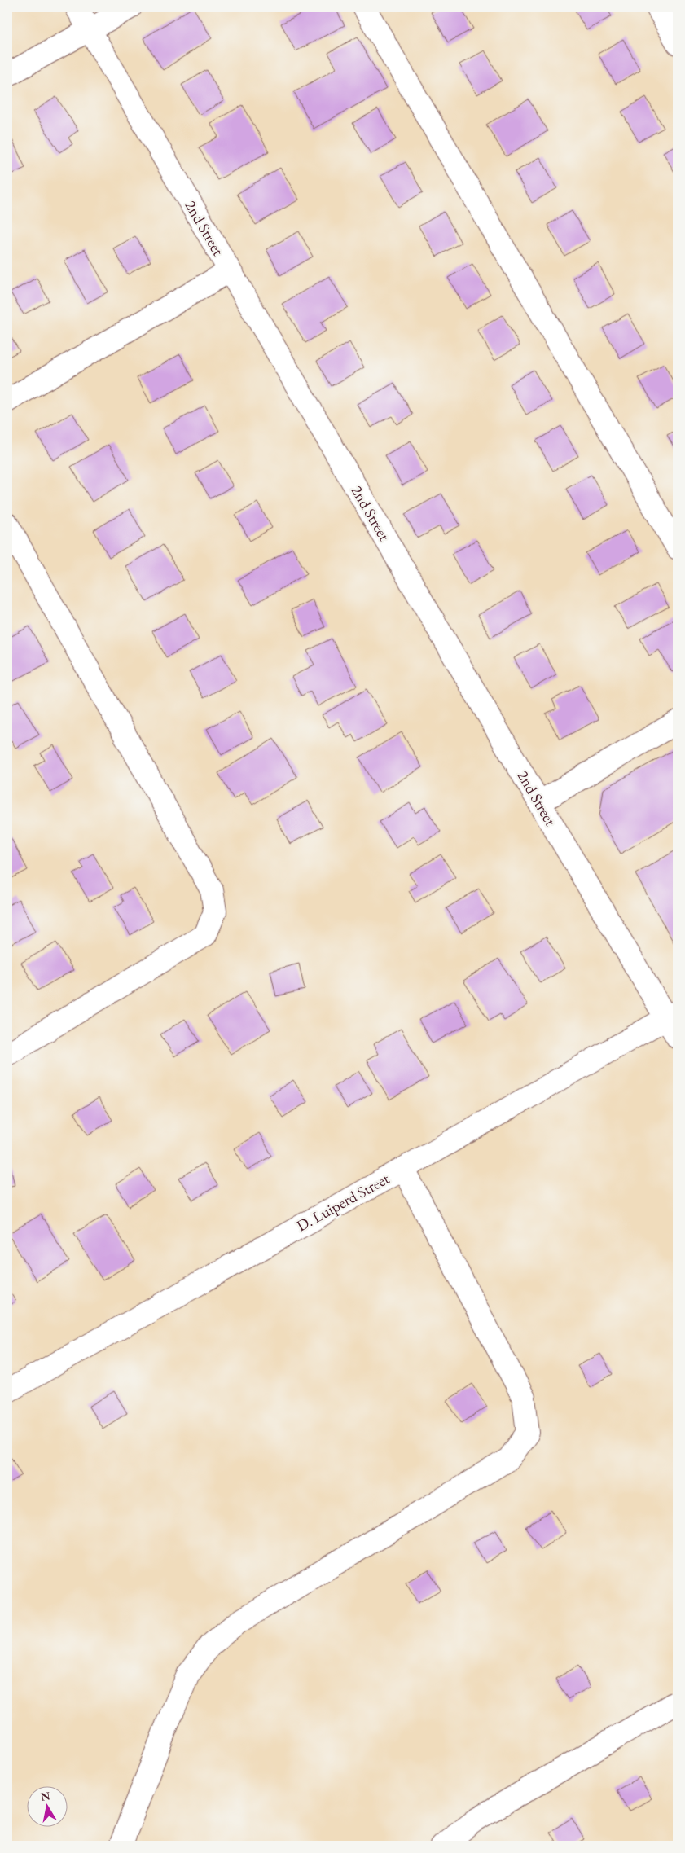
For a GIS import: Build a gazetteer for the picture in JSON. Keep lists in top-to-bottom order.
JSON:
{
  "streets": {
    "street": ["2nd Street", "D. Luiperd Street"]
  },
  "crossings": [
    ["2nd Street", "D. Luiperd Street"]
  ],
  "north": "top"
}
